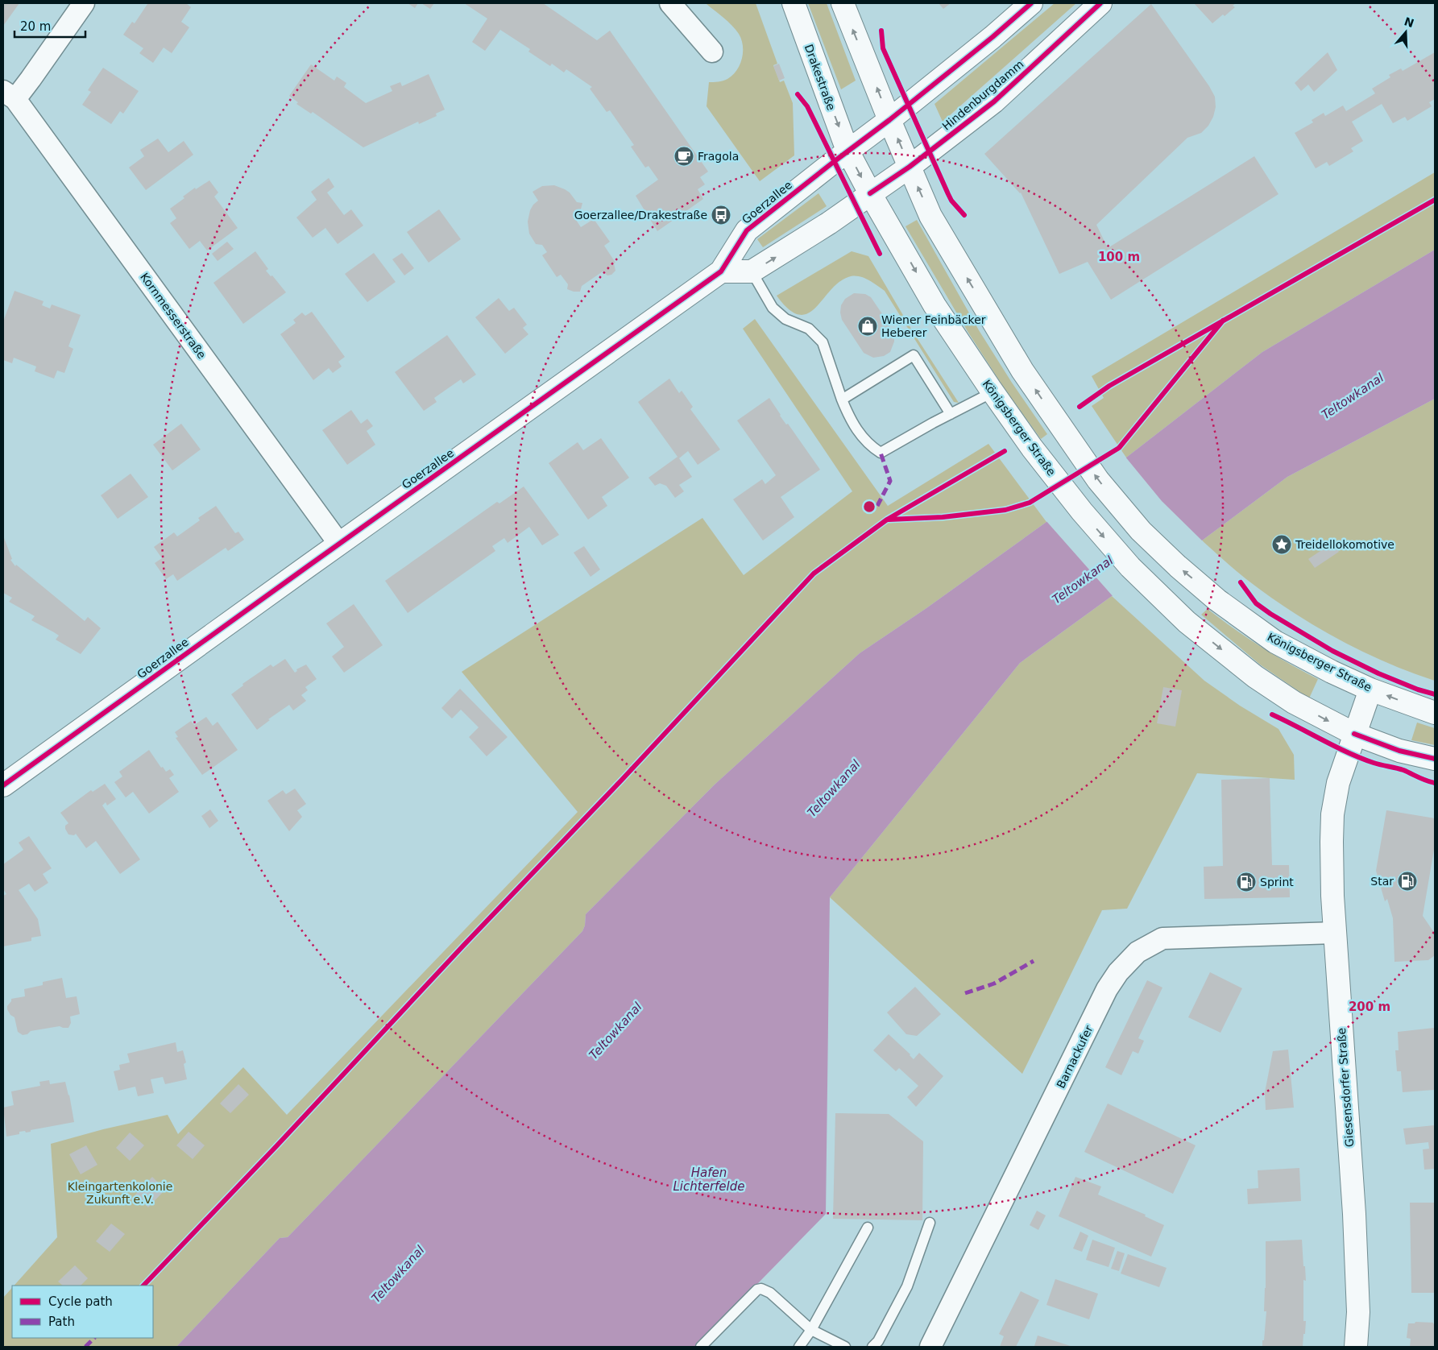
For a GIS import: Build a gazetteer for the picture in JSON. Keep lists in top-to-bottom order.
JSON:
{
  "streets": {
    "main road": [
      "Drakestraße",
      "Hindenburgdamm",
      "Goerzallee",
      "Königsberger Straße",
      "Giesensdorfer Straße"
    ],
    "street": ["Kornmesserstraße", "Barnackufer"]
  },
  "crossings": [
    ["Drakestraße", "Goerzallee"],
    ["Drakestraße", "Königsberger Straße"],
    ["Hindenburgdamm", "Königsberger Straße"],
    ["Goerzallee", "Kornmesserstraße"],
    ["Goerzallee", "Königsberger Straße"],
    ["Königsberger Straße", "Giesensdorfer Straße"],
    ["Barnackufer", "Giesensdorfer Straße"]
  ],
  "water": ["Teltowkanal", "Hafen Lichterfelde"],
  "parks": ["Kleingartenkolonie Zukunft e.V."],
  "places": {
    "cafe": ["Fragola"],
    "bus stop": ["Goerzallee/Drakestraße"],
    "shop": ["Wiener Feinbäcker Heberer"],
    "place": ["Treidellokomotive"],
    "fuel station": ["Star", "Sprint"]
  },
  "legend": ["Cycle path", "Path"],
  "scale_bar": "20 m",
  "north": "top",
  "rings": ["100 m", "200 m"]
}
